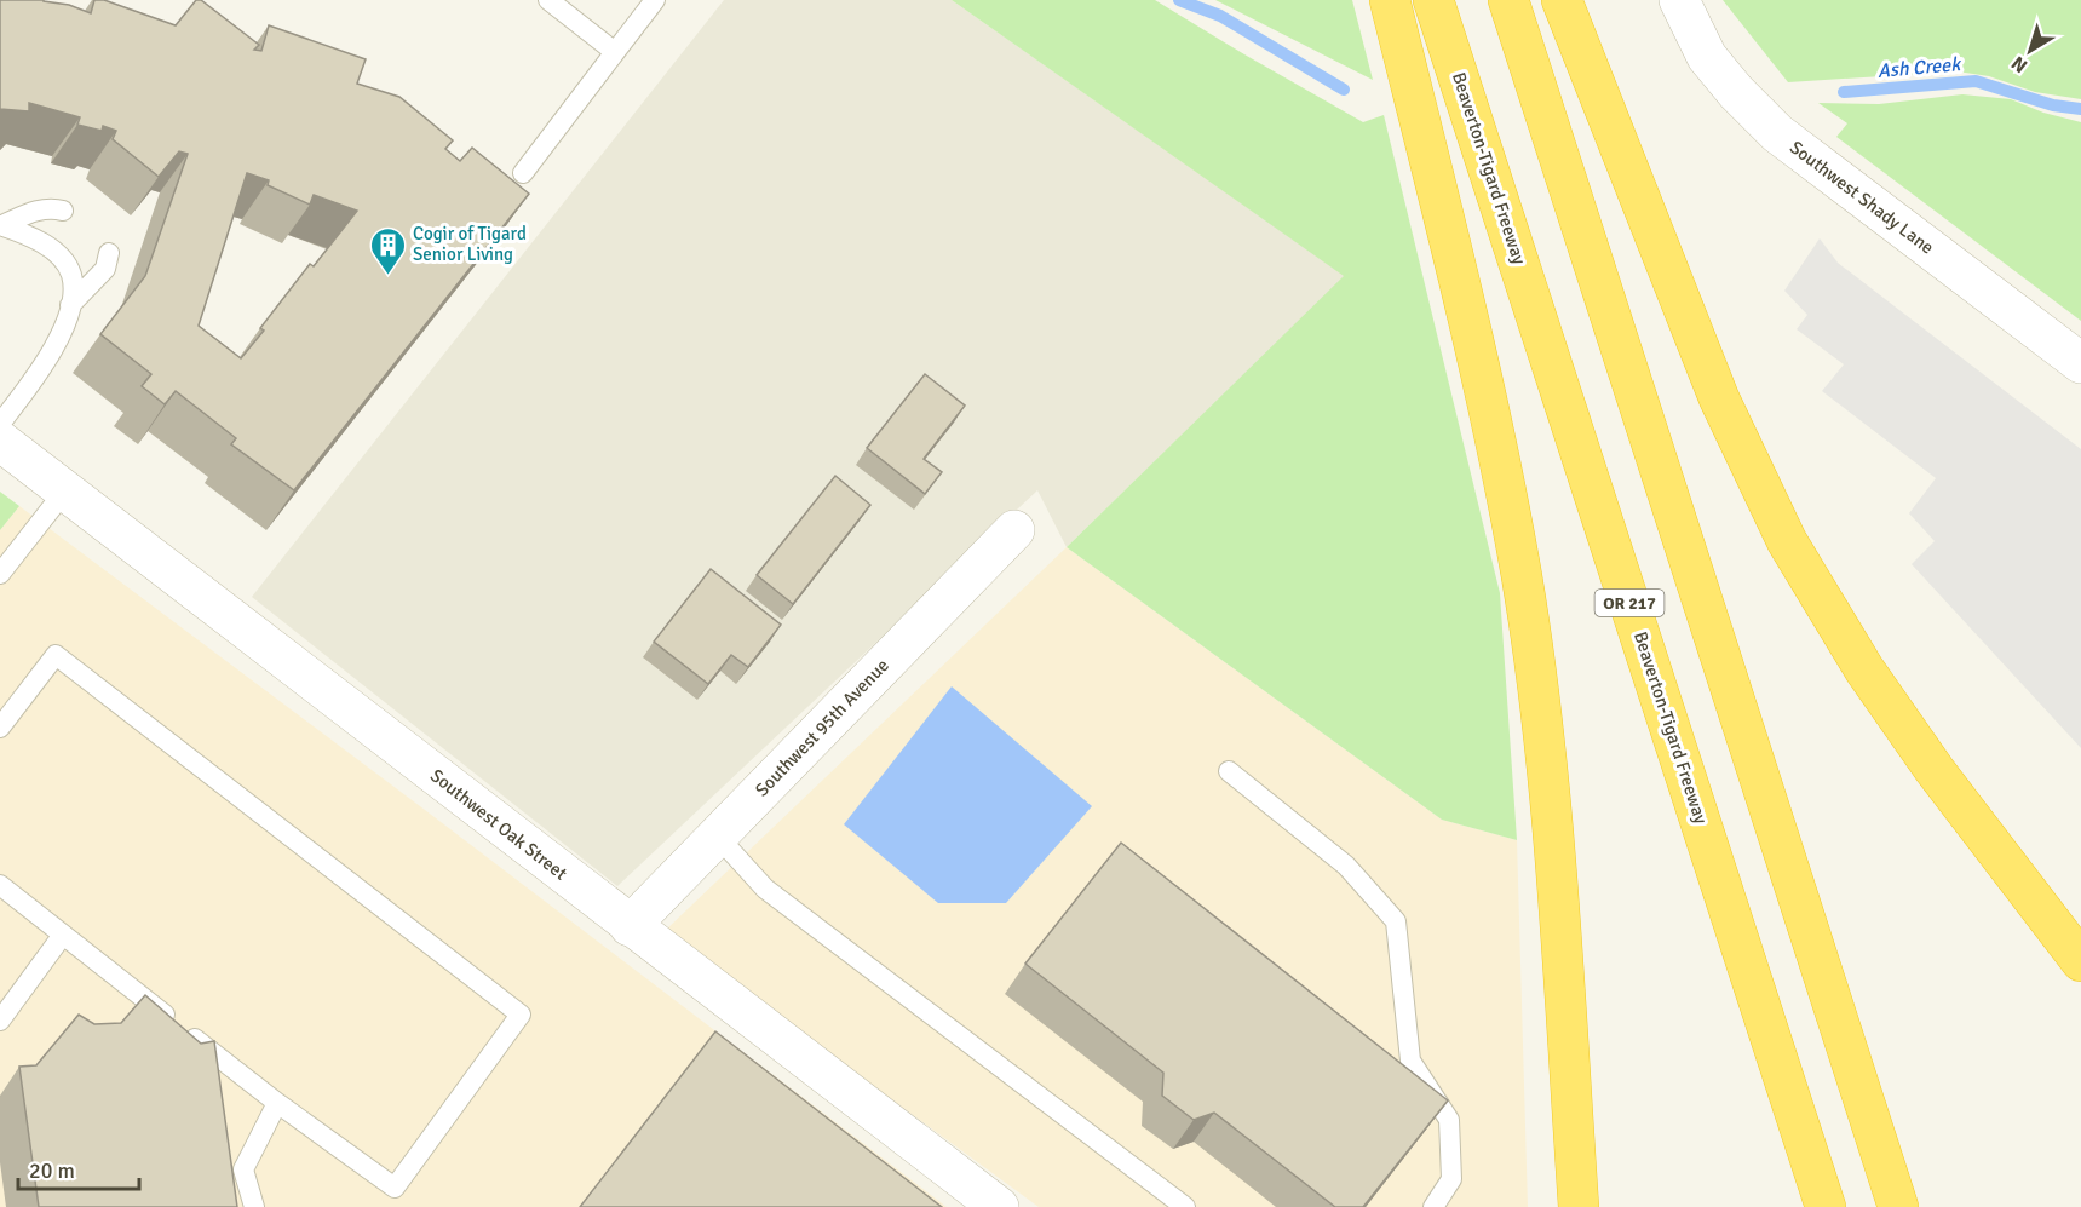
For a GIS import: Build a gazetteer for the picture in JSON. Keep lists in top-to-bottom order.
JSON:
{
  "streets": {
    "highway": ["Beaverton-Tigard Freeway", "OR 217"],
    "street": ["Southwest Shady Lane", "Southwest 95th Avenue", "Southwest Oak Street"]
  },
  "crossings": [
    ["Southwest 95th Avenue", "Southwest Oak Street"]
  ],
  "water": ["Ash Creek"],
  "places": {
    "building": ["Cogir of Tigard Senior Living"]
  },
  "scale_bar": "20 m",
  "north": "bottom left"
}
